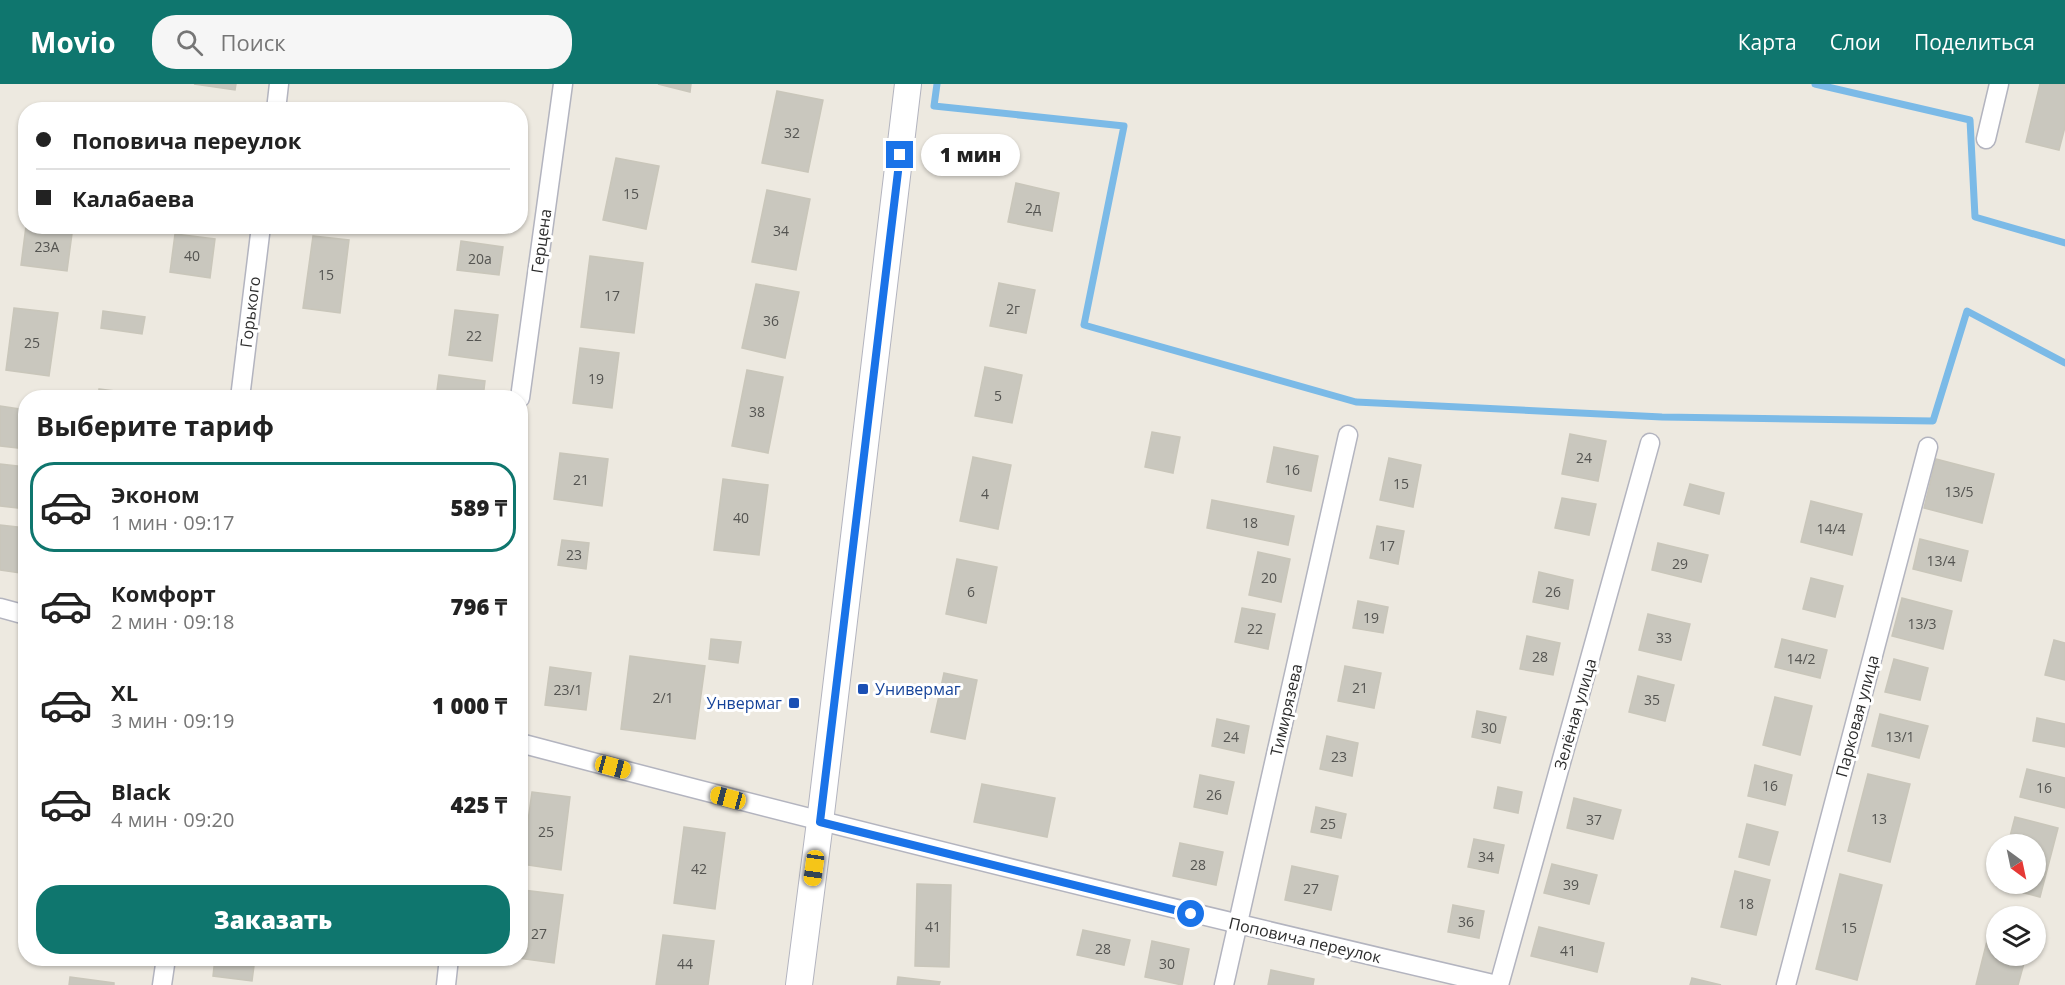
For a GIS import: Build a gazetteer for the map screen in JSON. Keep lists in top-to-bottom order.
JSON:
{
  "streets": {
    "street": [
      "Герцена",
      "Горького",
      "Тимирязева",
      "Зелёная улица",
      "Парковая улица",
      "Поповича переулок"
    ]
  },
  "crossings": [
    ["Тимирязева", "Поповича переулок"],
    ["Зелёная улица", "Поповича переулок"]
  ],
  "places": {
    "transit": ["Универмаг", "Унвермаг"]
  },
  "house_numbers": [
    "32",
    "15",
    "2д",
    "34",
    "23А",
    "40",
    "20а",
    "15",
    "17",
    "2г",
    "36",
    "22",
    "25",
    "19",
    "5",
    "38",
    "24",
    "16",
    "21",
    "15",
    "13/5",
    "4",
    "40",
    "18",
    "14/4",
    "17",
    "23",
    "13/4",
    "29",
    "20",
    "6",
    "26",
    "19",
    "13/3",
    "22",
    "33",
    "28",
    "14/2",
    "21",
    "23/1",
    "2/1",
    "35",
    "30",
    "24",
    "13/1",
    "23",
    "16",
    "16",
    "26",
    "13",
    "37",
    "25",
    "25",
    "34",
    "28",
    "42",
    "39",
    "27",
    "18",
    "36",
    "41",
    "15",
    "27",
    "28",
    "41",
    "44",
    "30"
  ],
  "north": "bottom right",
  "page": {
    "header": "Movio",
    "search": "Поиск",
    "nav": ["Карта", "Слои", "Поделиться"],
    "banner": ["Поповича переулок", "Калабаева"],
    "bubble": "1 мин",
    "heading": "Выберите тариф",
    "list": [
      {
        "name": "Эконом",
        "note": "1 мин · 09:17",
        "value": "589 ₸"
      },
      {
        "name": "Комфорт",
        "note": "2 мин · 09:18",
        "value": "796 ₸"
      },
      {
        "name": "XL",
        "note": "3 мин · 09:19",
        "value": "1 000 ₸"
      },
      {
        "name": "Black",
        "note": "4 мин · 09:20",
        "value": "425 ₸"
      }
    ],
    "buttons": "Заказать"
  }
}
